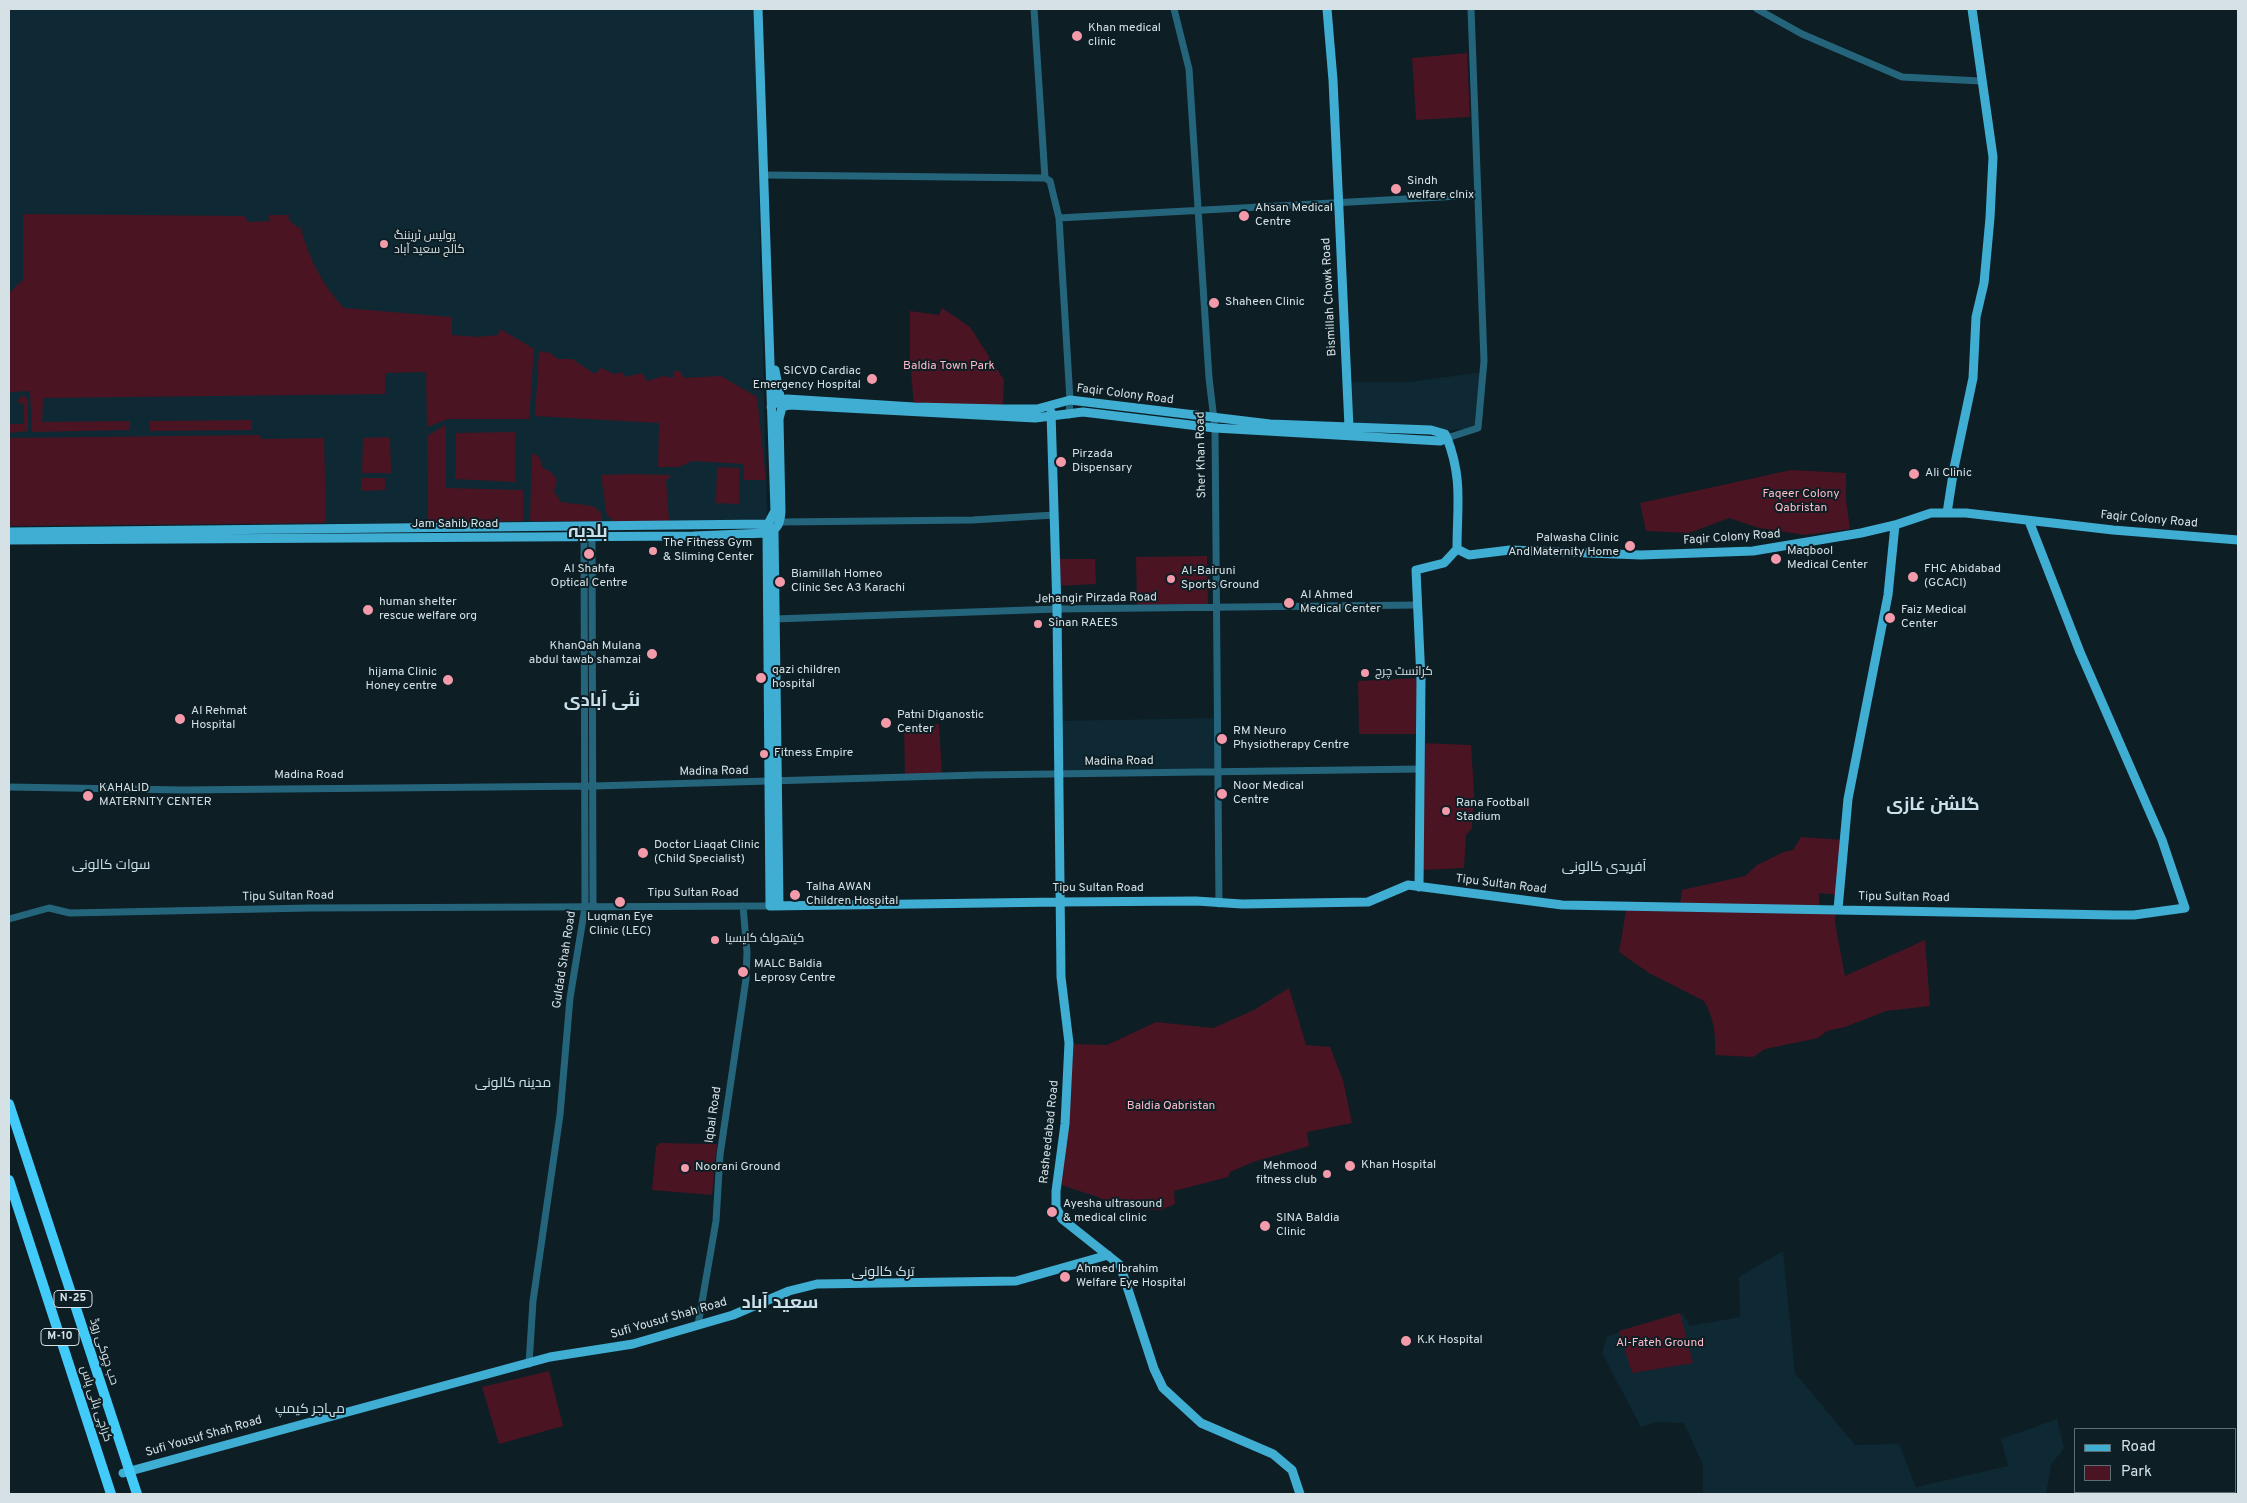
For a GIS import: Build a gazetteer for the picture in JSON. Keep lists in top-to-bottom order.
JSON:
{
  "streets": {
    "highway": [
      "N-25",
      "M-10",
      "حب چوکی روڈ",
      "کراچی بائی پاس"
    ],
    "main road": [
      "Bismillah Chowk Road",
      "Faqir Colony Road",
      "Jam Sahib Road",
      "Tipu Sultan Road",
      "Rasheedabad Road",
      "Sufi Yousuf Shah Road"
    ],
    "street": [
      "Sher Khan Road",
      "Jehangir Pirzada Road",
      "Madina Road",
      "Guldad Shah Road",
      "Iqbal Road"
    ]
  },
  "crossings": [
    ["Bismillah Chowk Road", "Faqir Colony Road"],
    ["Faqir Colony Road", "Sher Khan Road"],
    ["Faqir Colony Road", "Tipu Sultan Road"],
    ["Faqir Colony Road", "Rasheedabad Road"],
    ["Sher Khan Road", "Jehangir Pirzada Road"],
    ["Sher Khan Road", "Madina Road"],
    ["Sher Khan Road", "Tipu Sultan Road"],
    ["Jam Sahib Road", "Guldad Shah Road"],
    ["Jehangir Pirzada Road", "Rasheedabad Road"],
    ["Madina Road", "Guldad Shah Road"],
    ["Madina Road", "Rasheedabad Road"],
    ["Tipu Sultan Road", "Guldad Shah Road"],
    ["Tipu Sultan Road", "Iqbal Road"],
    ["Tipu Sultan Road", "Rasheedabad Road"],
    ["Guldad Shah Road", "Sufi Yousuf Shah Road"],
    ["Iqbal Road", "Sufi Yousuf Shah Road"],
    ["Rasheedabad Road", "Sufi Yousuf Shah Road"],
    ["Sufi Yousuf Shah Road", "حب چوکی روڈ"]
  ],
  "districts": [
    "بلدیہ",
    "نئی آبادی",
    "گلشن غازی",
    "سوات کالونی",
    "آفریدی کالونی",
    "مدینہ کالونی",
    "ترک کالونی",
    "سعید آباد",
    "مہاجر کیمپ"
  ],
  "parks": [
    "Baldia Town Park",
    "Faqeer Colony Qabristan",
    "Baldia Qabristan",
    "Al-Fateh Ground"
  ],
  "places": [
    "Khan medical clinic",
    "Sindh welfare clnix",
    "Ahsan Medical Centre",
    "پولیس ٹریننگ کالج سعید آباد",
    "Shaheen Clinic",
    "SICVD Cardiac Emergency Hospital",
    "Pirzada Dispensary",
    "Ali Clinic",
    "Palwasha Clinic And Maternity Home",
    "The Fitness Gym & Sliming Center",
    "Al Shahfa Optical Centre",
    "Maqbool Medical Center",
    "FHC Abidabad (GCACI)",
    "Al-Bairuni Sports Ground",
    "Biamillah Homeo Clinic Sec A3 Karachi",
    "Al Ahmed Medical Center",
    "human shelter rescue welfare org",
    "Faiz Medical Center",
    "Sinan RAEES",
    "KhanQah Mulana abdul tawab shamzai",
    "کرائسٹ چرچ",
    "qazi children hospital",
    "hijama Clinic Honey centre",
    "Al Rehmat Hospital",
    "Patni Diganostic Center",
    "RM Neuro Physiotherapy Centre",
    "Fitness Empire",
    "Noor Medical Centre",
    "KAHALID MATERNITY CENTER",
    "Rana Football Stadium",
    "Doctor Liaqat Clinic (Child Specialist)",
    "Talha AWAN Children Hospital",
    "Luqman Eye Clinic (LEC)",
    "کیتھولک کلیسیا",
    "MALC Baldia Leprosy Centre",
    "Khan Hospital",
    "Noorani Ground",
    "Mehmood fitness club",
    "Ayesha ultrasound & medical clinic",
    "SINA Baldia Clinic",
    "Ahmed Ibrahim Welfare Eye Hospital",
    "K.K Hospital"
  ],
  "legend": ["Road", "Park"]
}
